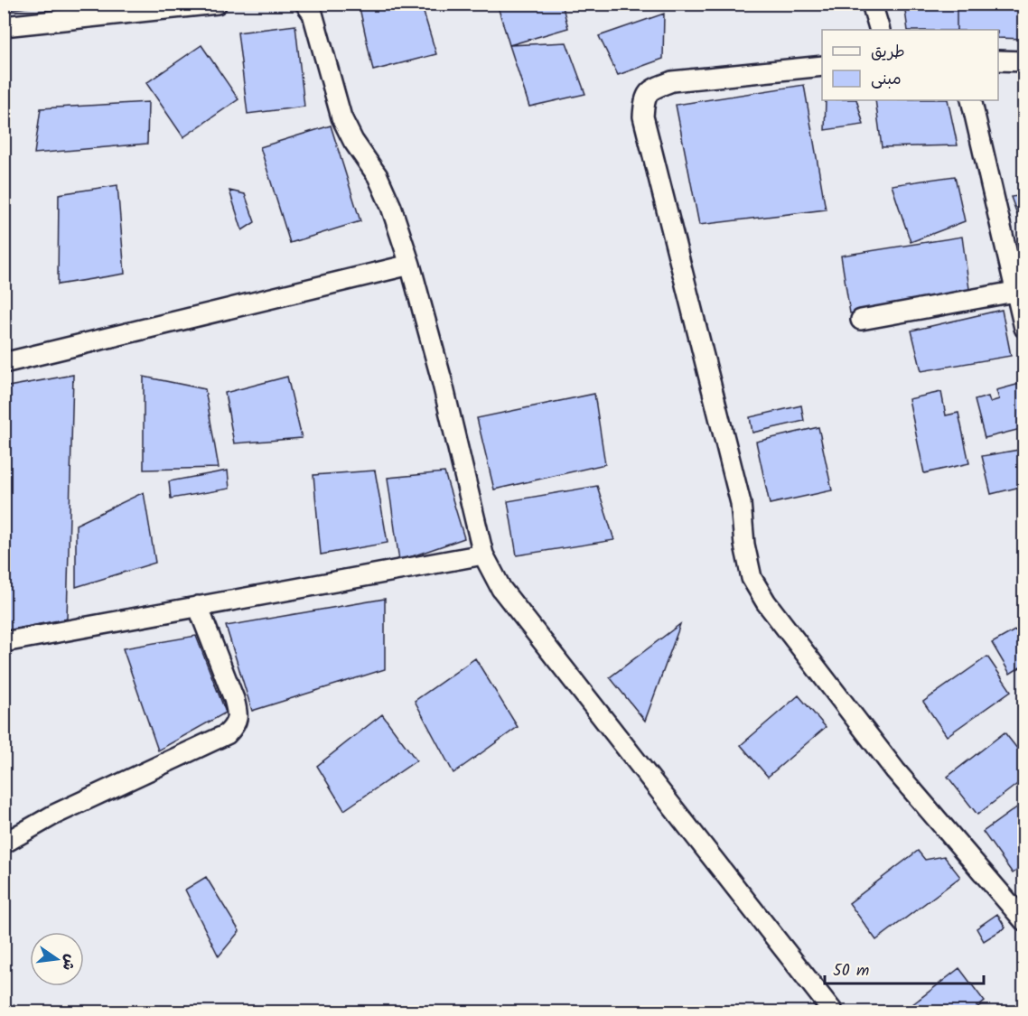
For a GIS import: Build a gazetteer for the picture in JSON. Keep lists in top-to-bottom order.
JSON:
{
  "legend": ["طريق", "مبنى"],
  "scale_bar": "50 m",
  "north": "right"
}
